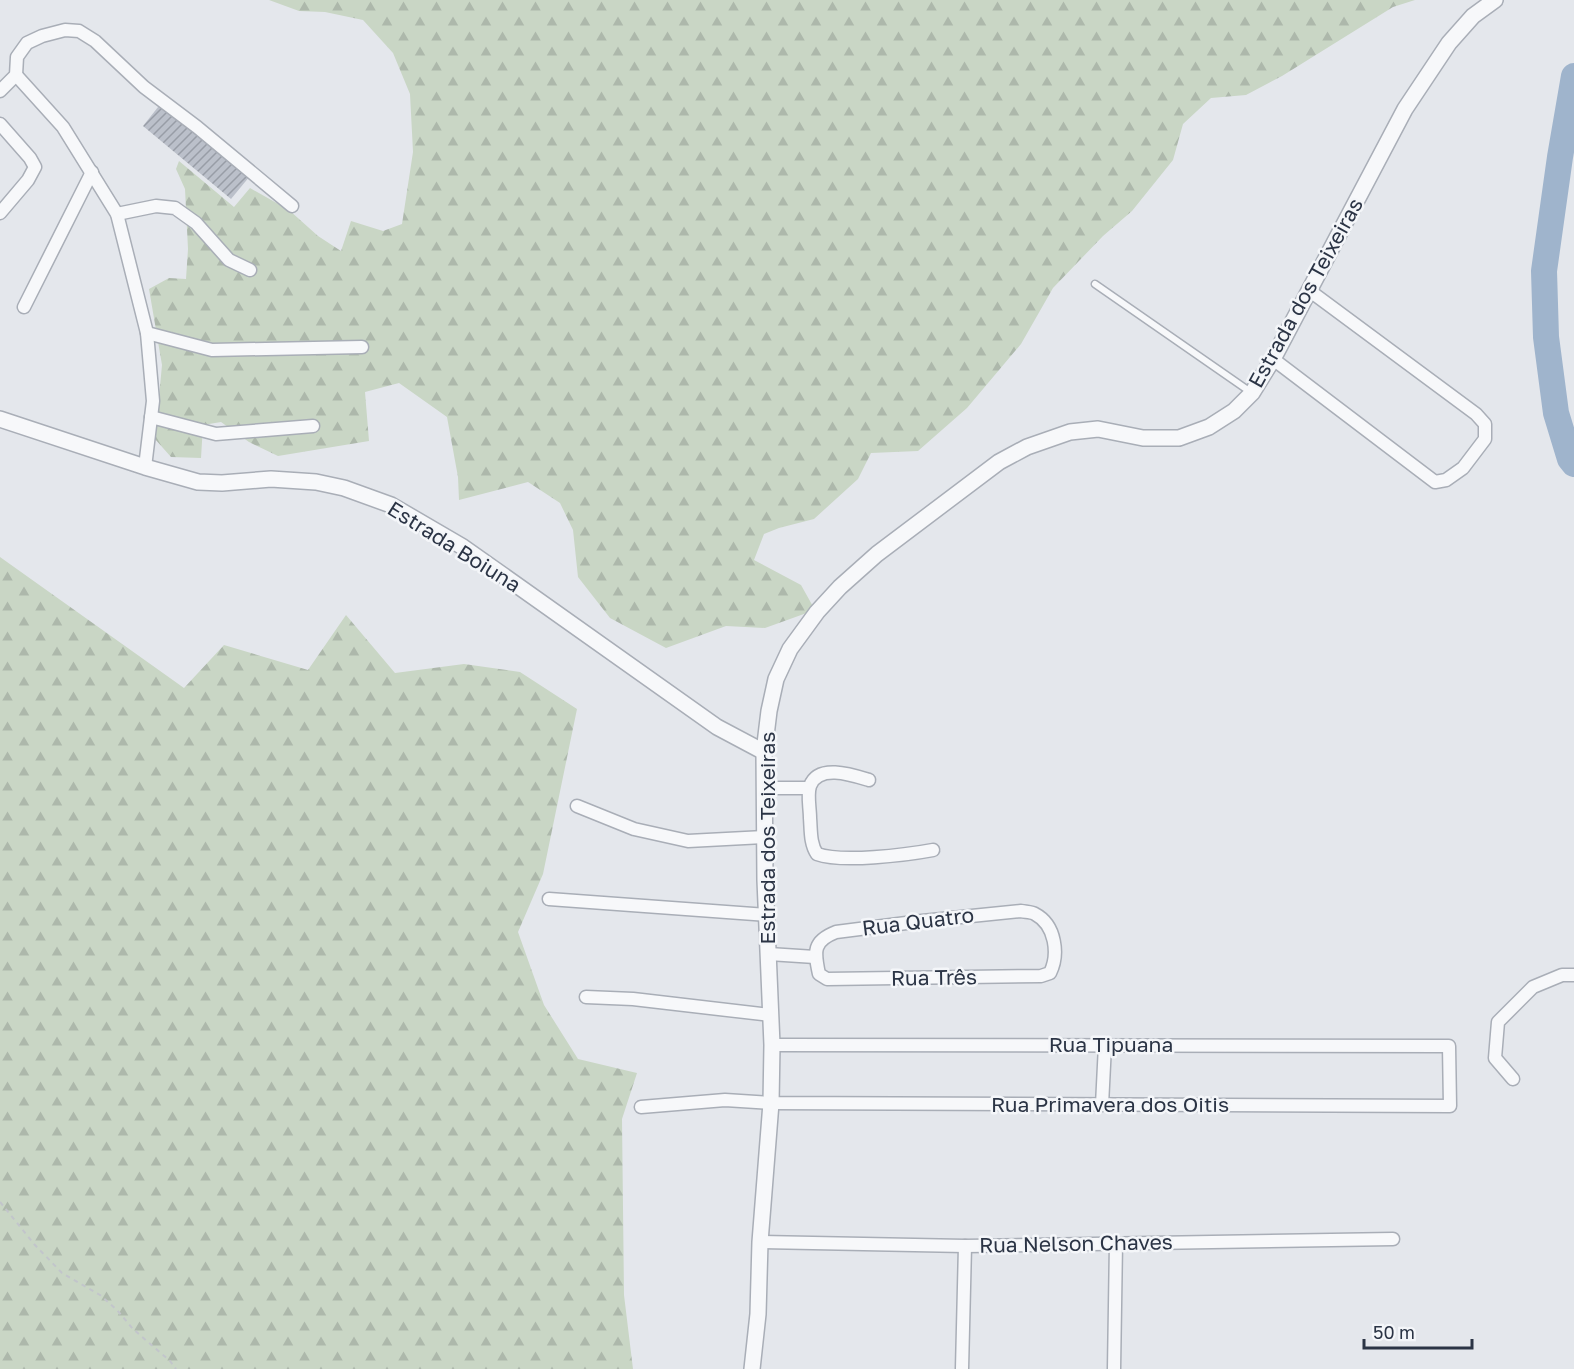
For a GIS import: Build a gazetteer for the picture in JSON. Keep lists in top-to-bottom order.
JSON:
{
  "streets": {
    "street": [
      "Estrada dos Teixeiras",
      "Estrada Boiuna",
      "Rua Quatro",
      "Rua Três",
      "Rua Tipuana",
      "Rua Primavera dos Oitis",
      "Rua Nelson Chaves"
    ]
  },
  "crossings": [
    ["Estrada dos Teixeiras", "Estrada Boiuna"],
    ["Estrada dos Teixeiras", "Rua Tipuana"],
    ["Estrada dos Teixeiras", "Rua Primavera dos Oitis"],
    ["Estrada dos Teixeiras", "Rua Nelson Chaves"],
    ["Rua Quatro", "Rua Três"],
    ["Rua Tipuana", "Rua Primavera dos Oitis"]
  ],
  "scale_bar": "50 m"
}
